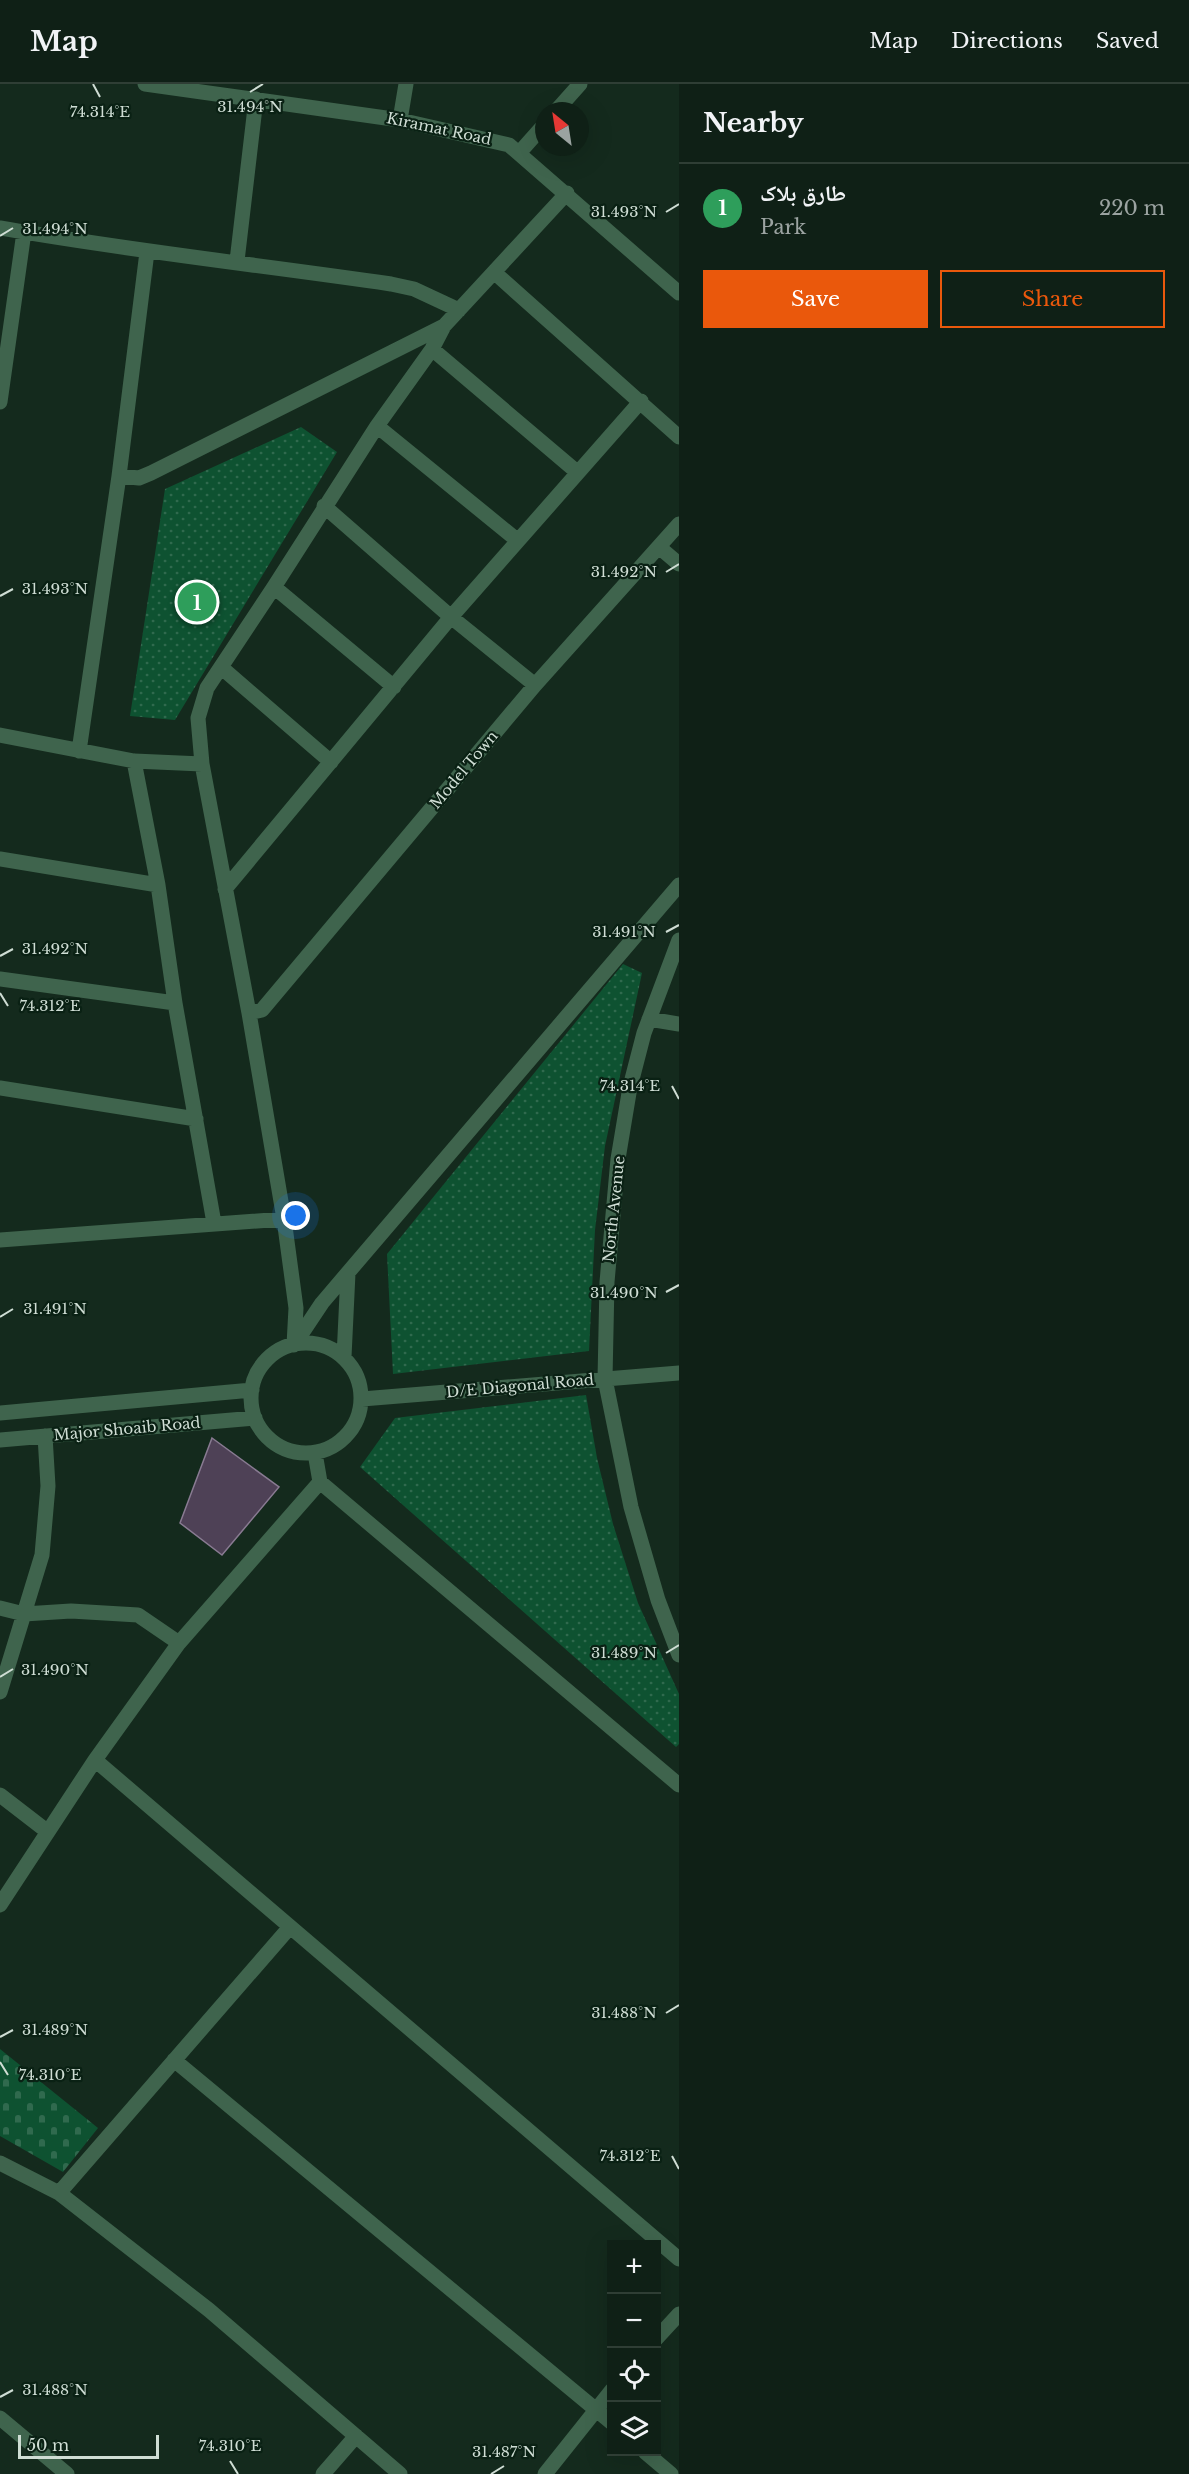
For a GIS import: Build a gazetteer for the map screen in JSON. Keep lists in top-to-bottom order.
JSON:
{
  "streets": {
    "street": [
      "Kiramat Road",
      "Model Town",
      "North Avenue",
      "D/E Diagonal Road",
      "Major Shoaib Road"
    ]
  },
  "crossings": [
    ["North Avenue", "D/E Diagonal Road"],
    ["D/E Diagonal Road", "Major Shoaib Road"]
  ],
  "scale_bar": "50 m",
  "north": "top left",
  "page": {
    "header": "Map",
    "nav": ["Map", "Directions", "Saved"],
    "heading": "Nearby",
    "list": [
      {
        "mark": "1",
        "name": "طارق بلاک",
        "note": "Park",
        "value": "220 m"
      }
    ],
    "buttons": ["Save", "Share"],
    "pins": "1",
    "map_buttons": ["+", "−"],
    "scale": "50 m"
  },
  "coordinates": [
    "31.494°N",
    "74.314°E",
    "31.493°N",
    "31.492°N",
    "31.491°N",
    "74.312°E",
    "31.490°N",
    "31.489°N",
    "31.488°N",
    "74.310°E",
    "31.487°N"
  ]
}
